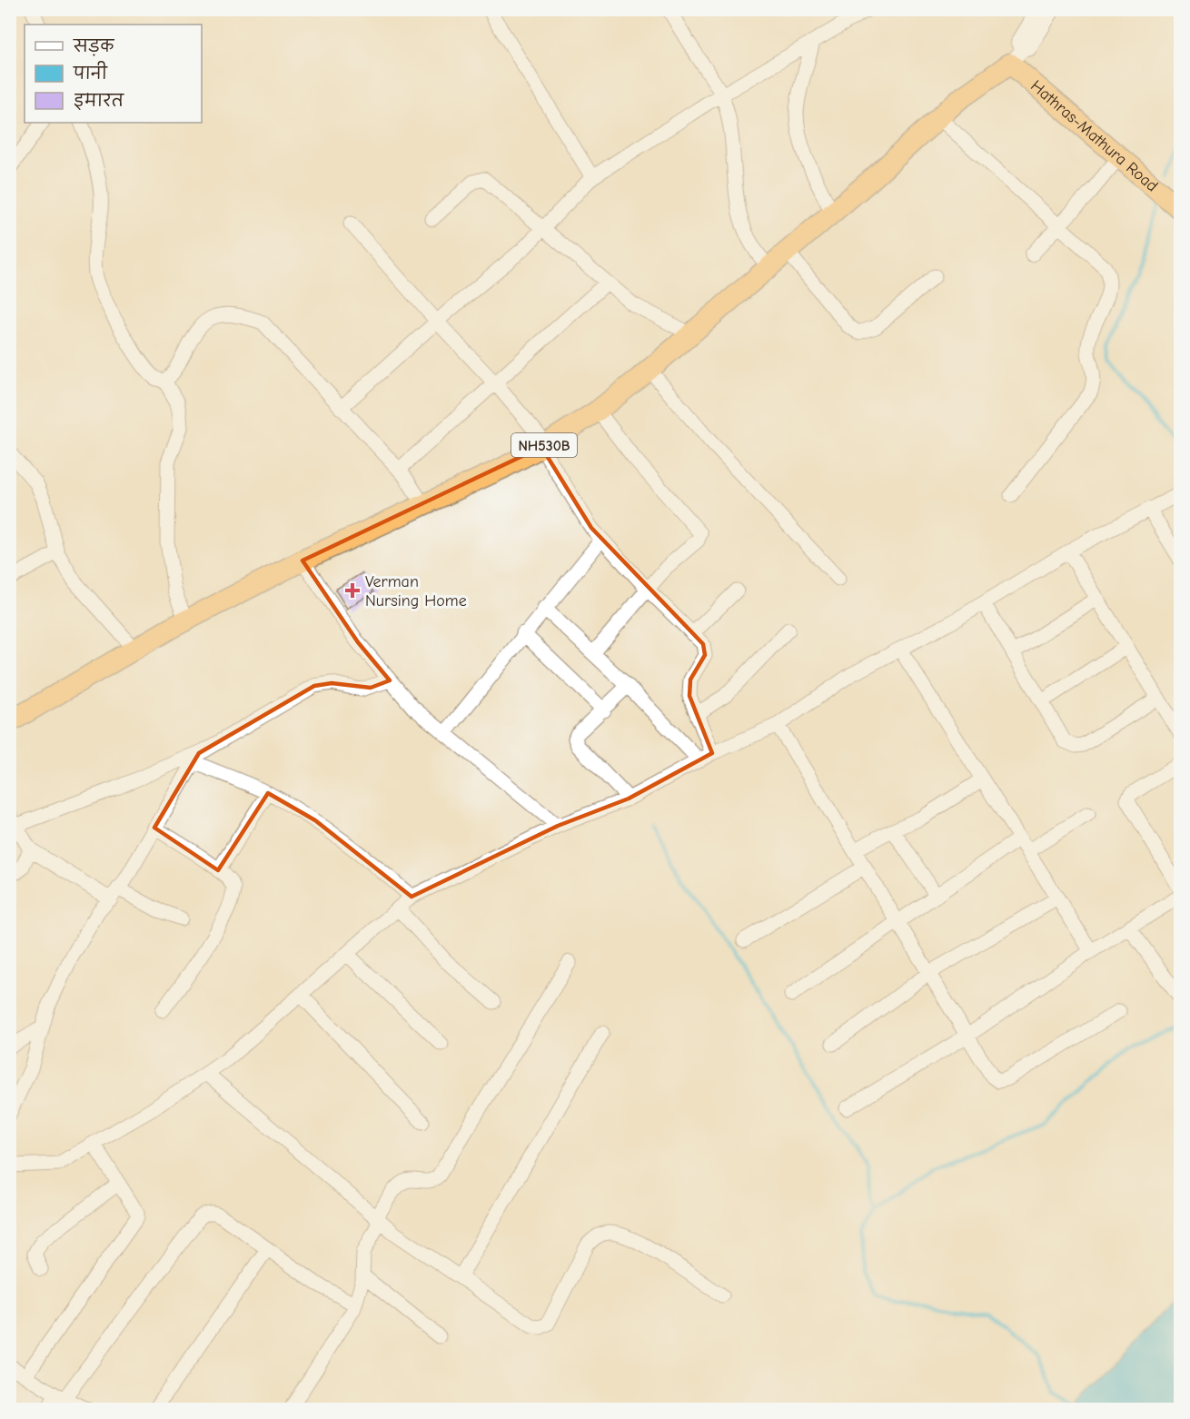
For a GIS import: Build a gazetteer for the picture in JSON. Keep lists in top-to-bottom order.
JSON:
{
  "streets": {
    "highway": ["Hathras-Mathura Road", "NH530B"]
  },
  "crossings": [
    ["Hathras-Mathura Road", "NH530B"]
  ],
  "places": {
    "health": ["Verman Nursing Home"]
  },
  "legend": ["सड़क", "पानी", "इमारत"]
}
